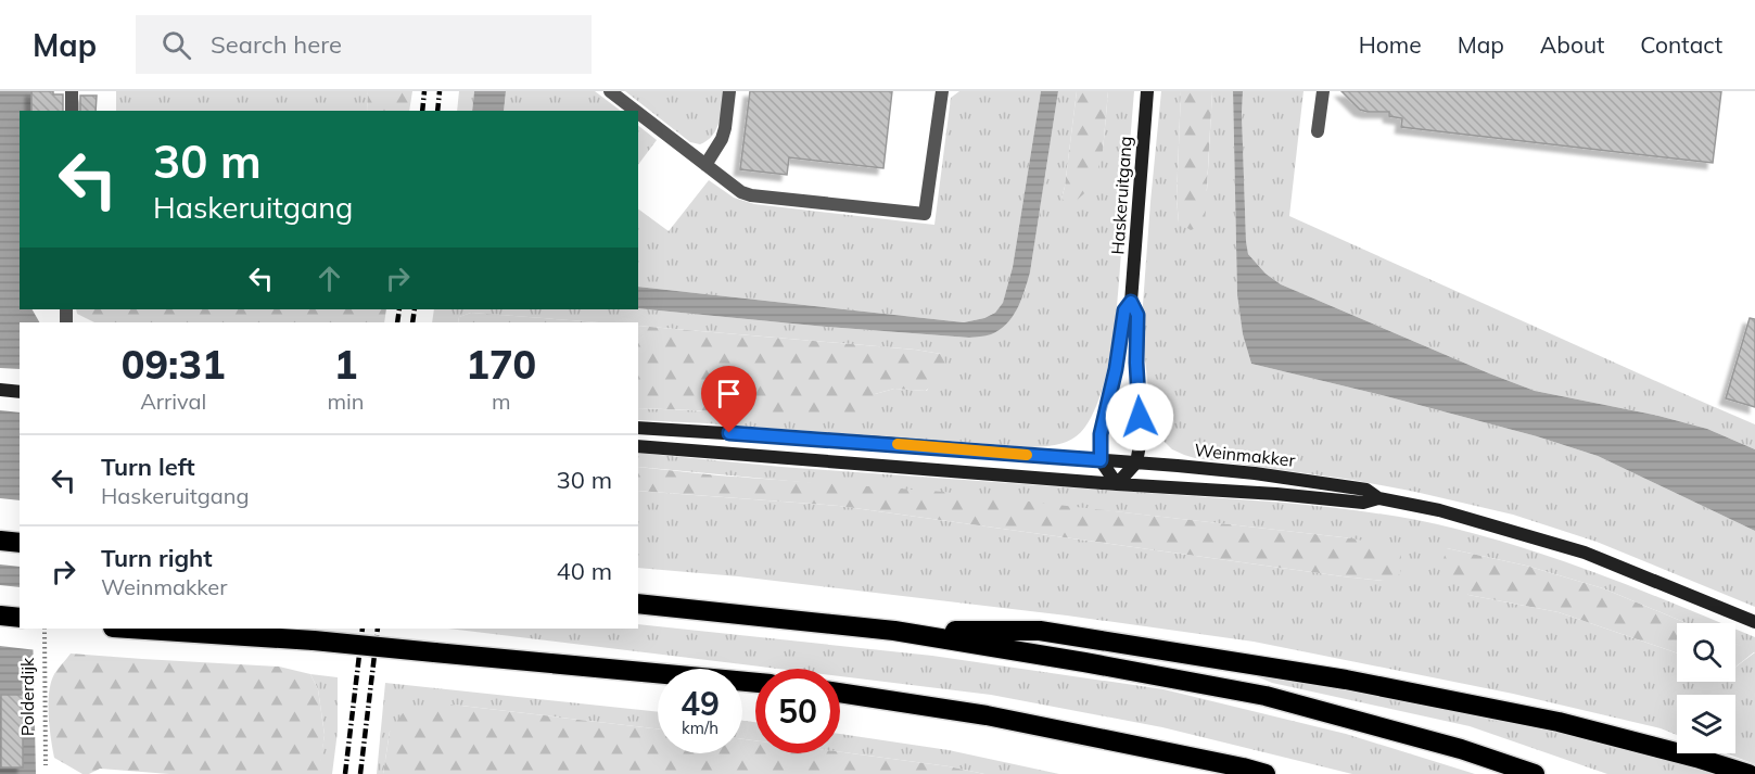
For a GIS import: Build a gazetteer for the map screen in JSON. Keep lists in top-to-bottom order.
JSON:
{
  "streets": {
    "main road": ["Haskeruitgang", "Weinmakker"],
    "path": ["Polderdijk"]
  },
  "crossings": [
    ["Haskeruitgang", "Weinmakker"]
  ],
  "page": {
    "header": "Map",
    "search": "Search here",
    "nav": [
      "Home",
      "Map",
      "About",
      "Contact"
    ],
    "turn": ["30 m", "Haskeruitgang"],
    "eta": [
      "09:31",
      "Arrival",
      "1",
      "min",
      "170",
      "m"
    ],
    "list": [
      {
        "name": "Turn left",
        "note": "Haskeruitgang",
        "value": "30 m"
      },
      {
        "name": "Turn right",
        "note": "Weinmakker",
        "value": "40 m"
      }
    ],
    "speed": "49 km/h",
    "limit": "50"
  }
}
